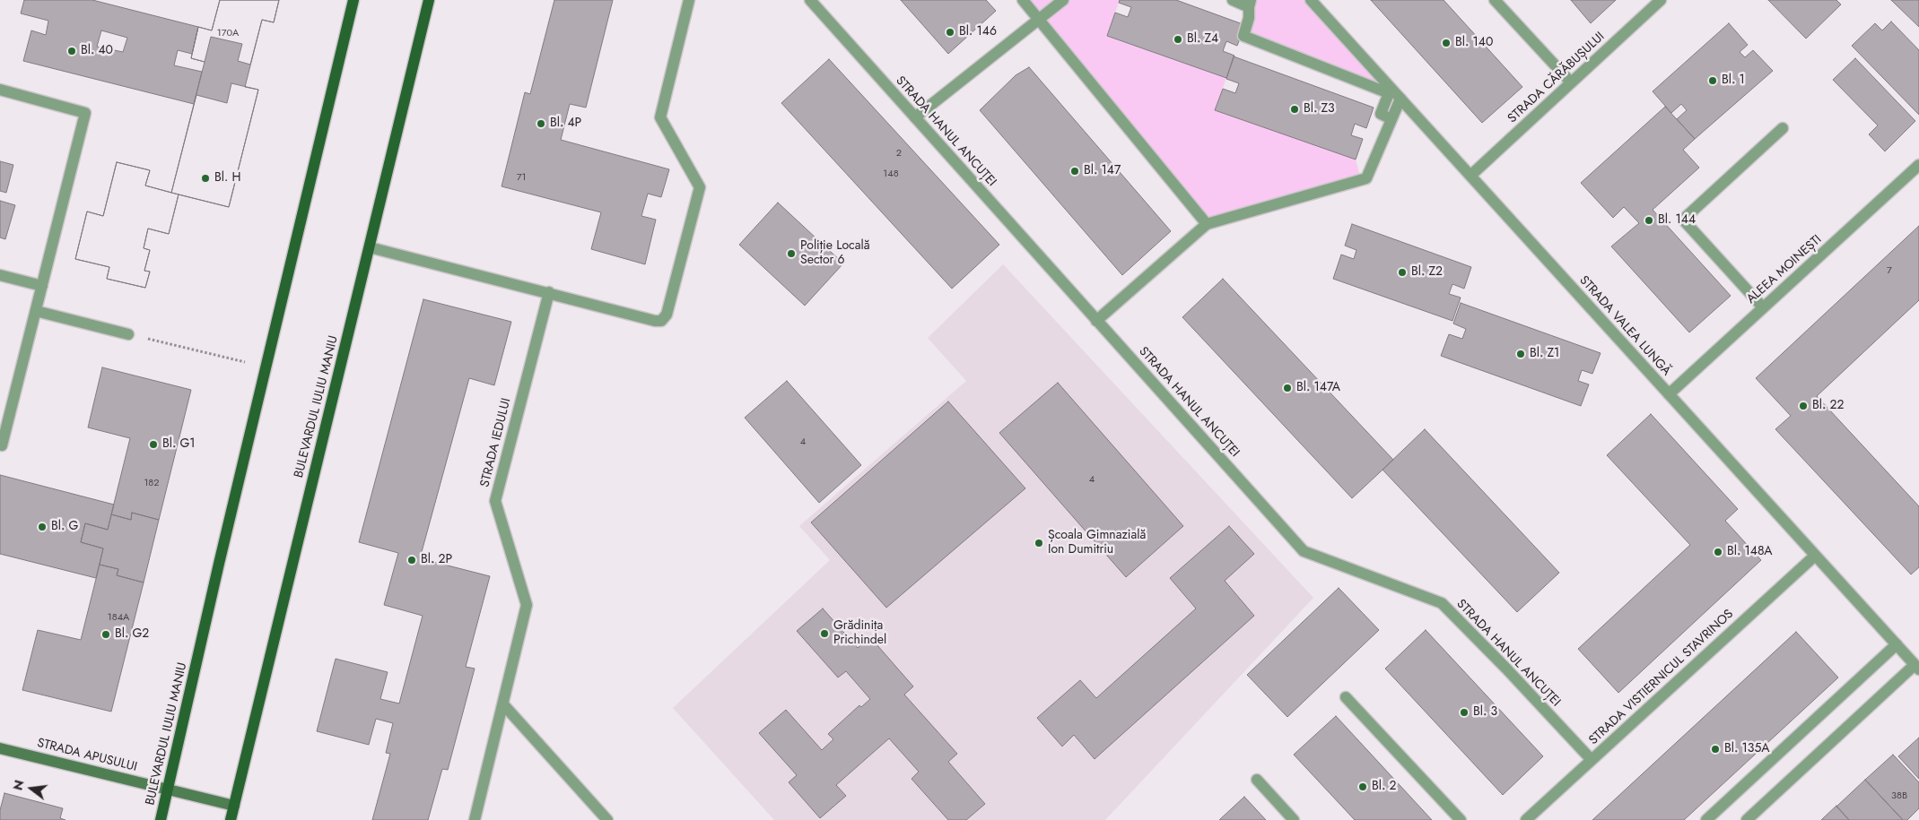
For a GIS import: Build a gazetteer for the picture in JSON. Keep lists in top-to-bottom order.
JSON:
{
  "streets": {
    "main road": ["BULEVARDUL IULIU MANIU", "STRADA APUSULUI"],
    "street": [
      "STRADA CĂRĂBUȘULUI",
      "STRADA HANUL ANCUȚEI",
      "ALEEA MOINEȘTI",
      "STRADA VALEA LUNGĂ",
      "STRADA IEDULUI",
      "STRADA VISTIERNICUL STAVRINOS"
    ]
  },
  "crossings": [
    ["STRADA CĂRĂBUȘULUI", "STRADA VALEA LUNGĂ"],
    ["STRADA HANUL ANCUȚEI", "STRADA VISTIERNICUL STAVRINOS"],
    ["ALEEA MOINEȘTI", "STRADA VALEA LUNGĂ"],
    ["STRADA VALEA LUNGĂ", "STRADA VISTIERNICUL STAVRINOS"],
    ["BULEVARDUL IULIU MANIU", "STRADA APUSULUI"]
  ],
  "places": [
    "Bl. 146",
    "Bl. Z4",
    "Bl. 140",
    "Bl. 40",
    "Bl. 1",
    "Bl. Z3",
    "Bl. 4P",
    "Bl. 147",
    "Bl. H",
    "Bl. 144",
    "Poliție Locală Sector 6",
    "Bl. Z2",
    "Bl. Z1",
    "Bl. 147A",
    "Bl. 22",
    "Bl. G1",
    "Bl. G",
    "Școala Gimnazială Ion Dumitriu",
    "Bl. 148A",
    "Bl. 2P",
    "Grădinița Prichindel",
    "Bl. G2",
    "Bl. 3",
    "Bl. 135A",
    "Bl. 2"
  ],
  "house_numbers": [
    "170A",
    "2",
    "148",
    "71",
    "7",
    "4",
    "4",
    "182",
    "184A",
    "38B"
  ],
  "north": "left"
}
